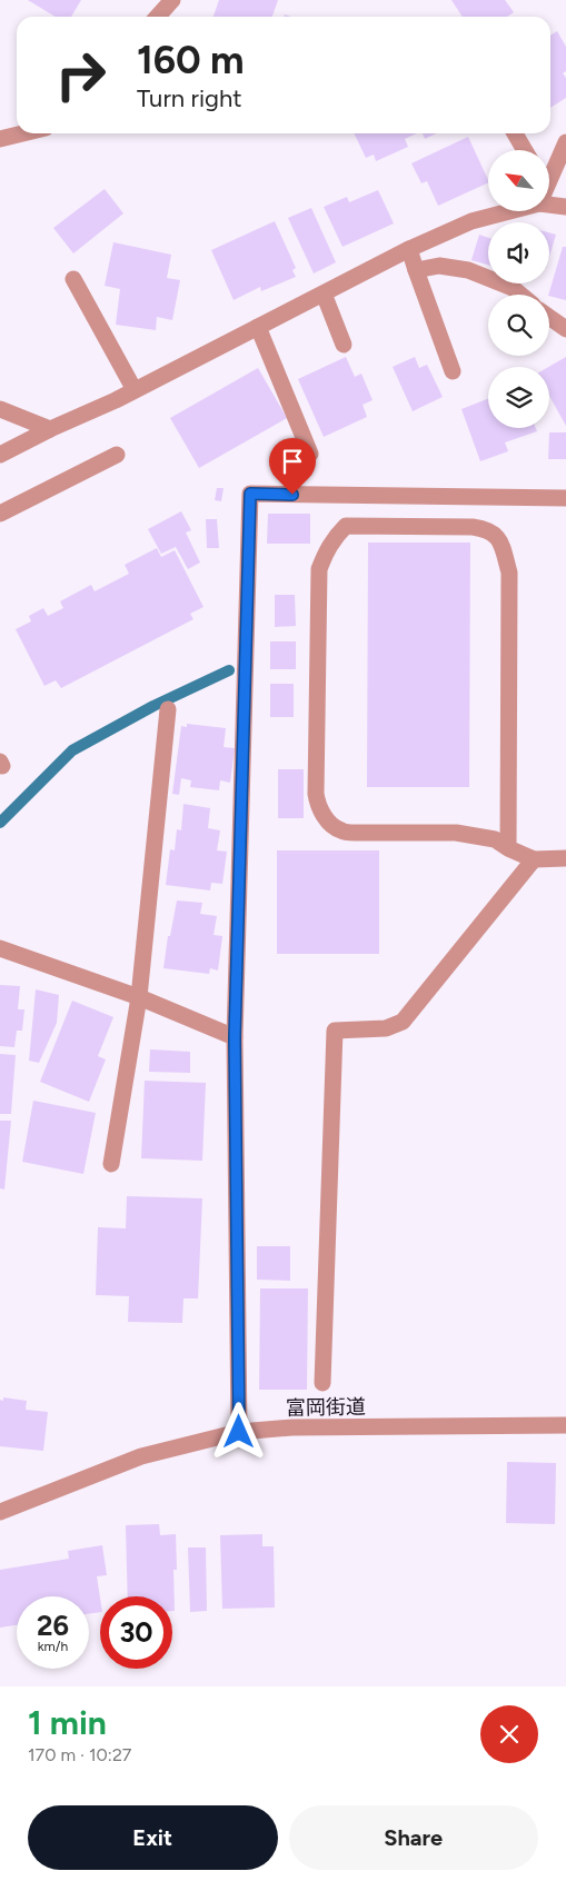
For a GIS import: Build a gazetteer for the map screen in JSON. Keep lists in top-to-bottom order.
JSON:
{
  "streets": {
    "street": ["富岡街道"]
  },
  "north": "top left",
  "page": {
    "turn": ["160 m", "Turn right"],
    "speed": "26 km/h",
    "limit": "30",
    "heading": ["1 min", "170 m · 10:27"],
    "buttons": ["Exit", "Share"]
  }
}
